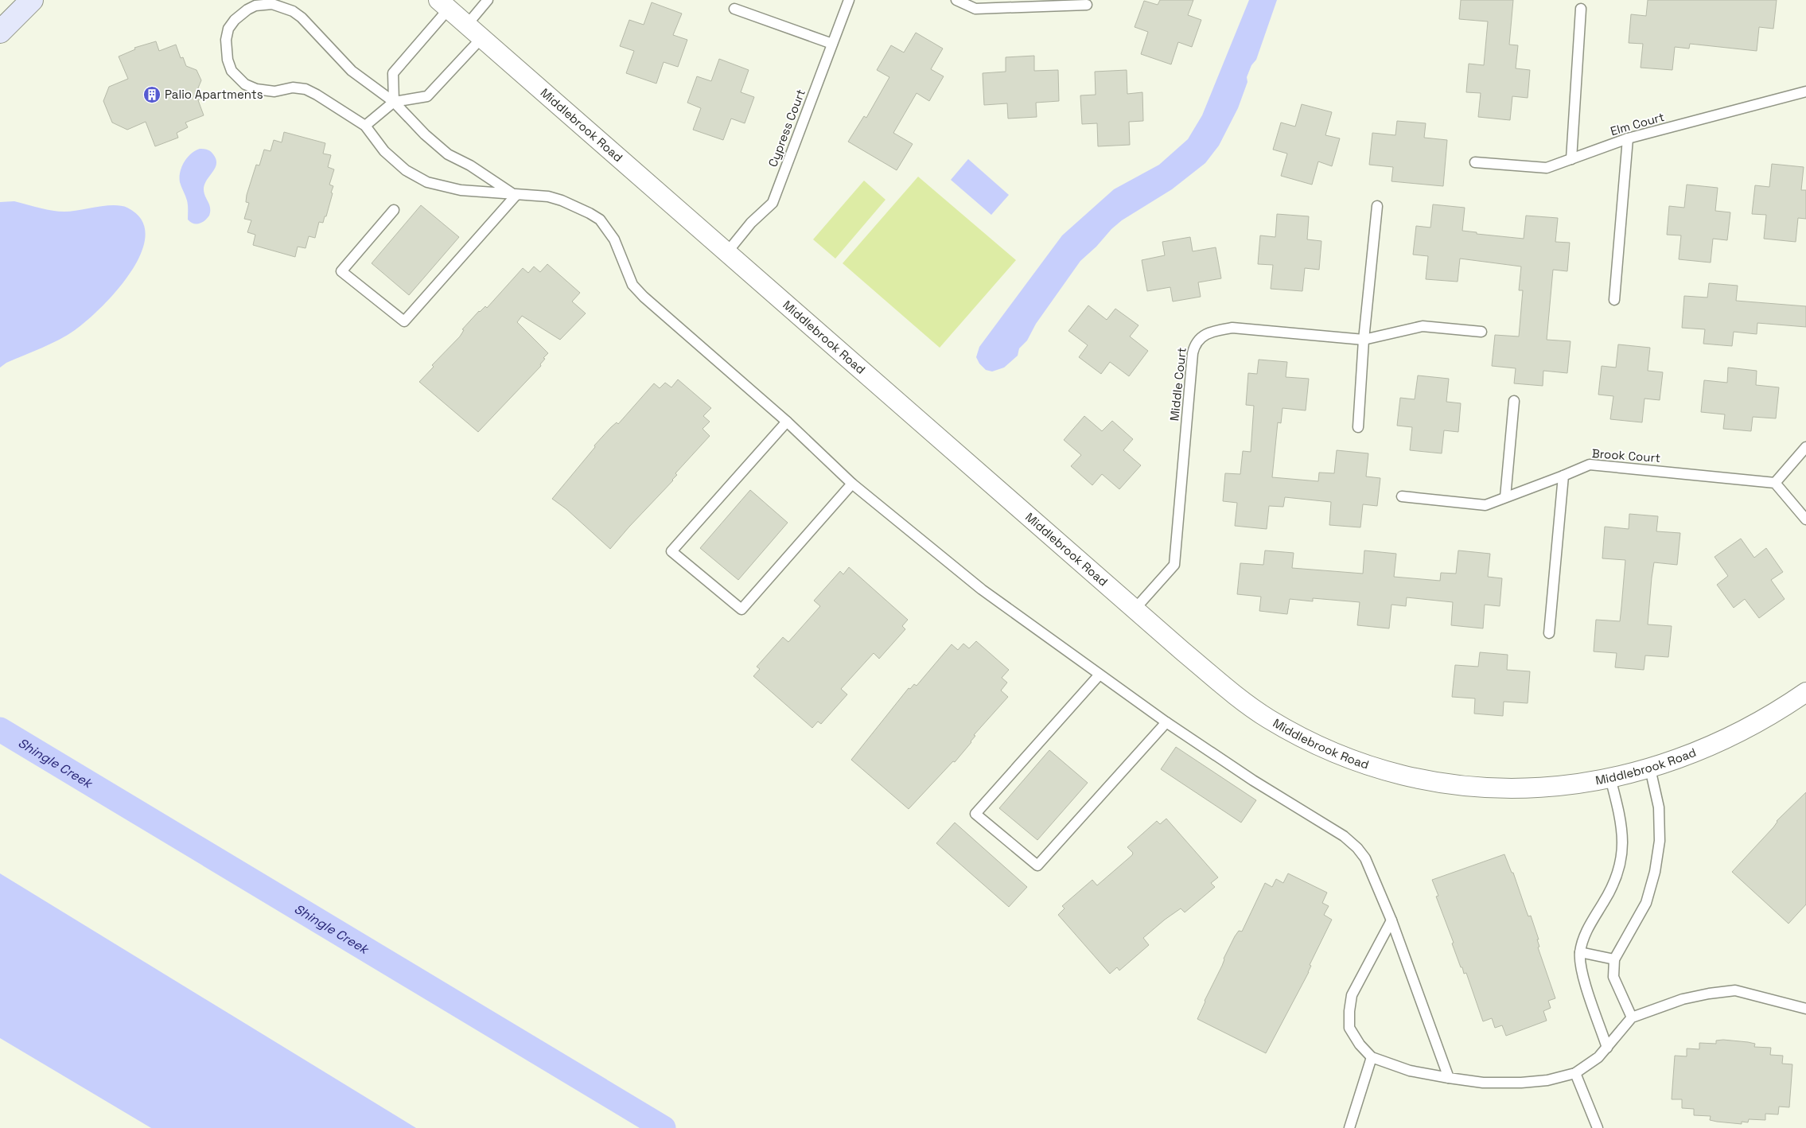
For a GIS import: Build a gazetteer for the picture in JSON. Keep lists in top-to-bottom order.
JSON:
{
  "streets": {
    "street": ["Middlebrook Road"],
    "lane": [
      "Elm Court",
      "Cypress Court",
      "Middle Court",
      "Brook Court"
    ]
  },
  "crossings": [
    ["Middlebrook Road", "Cypress Court"],
    ["Middlebrook Road", "Middle Court"]
  ],
  "water": ["Shingle Creek"],
  "places": {
    "building": ["Palio Apartments"]
  }
}
